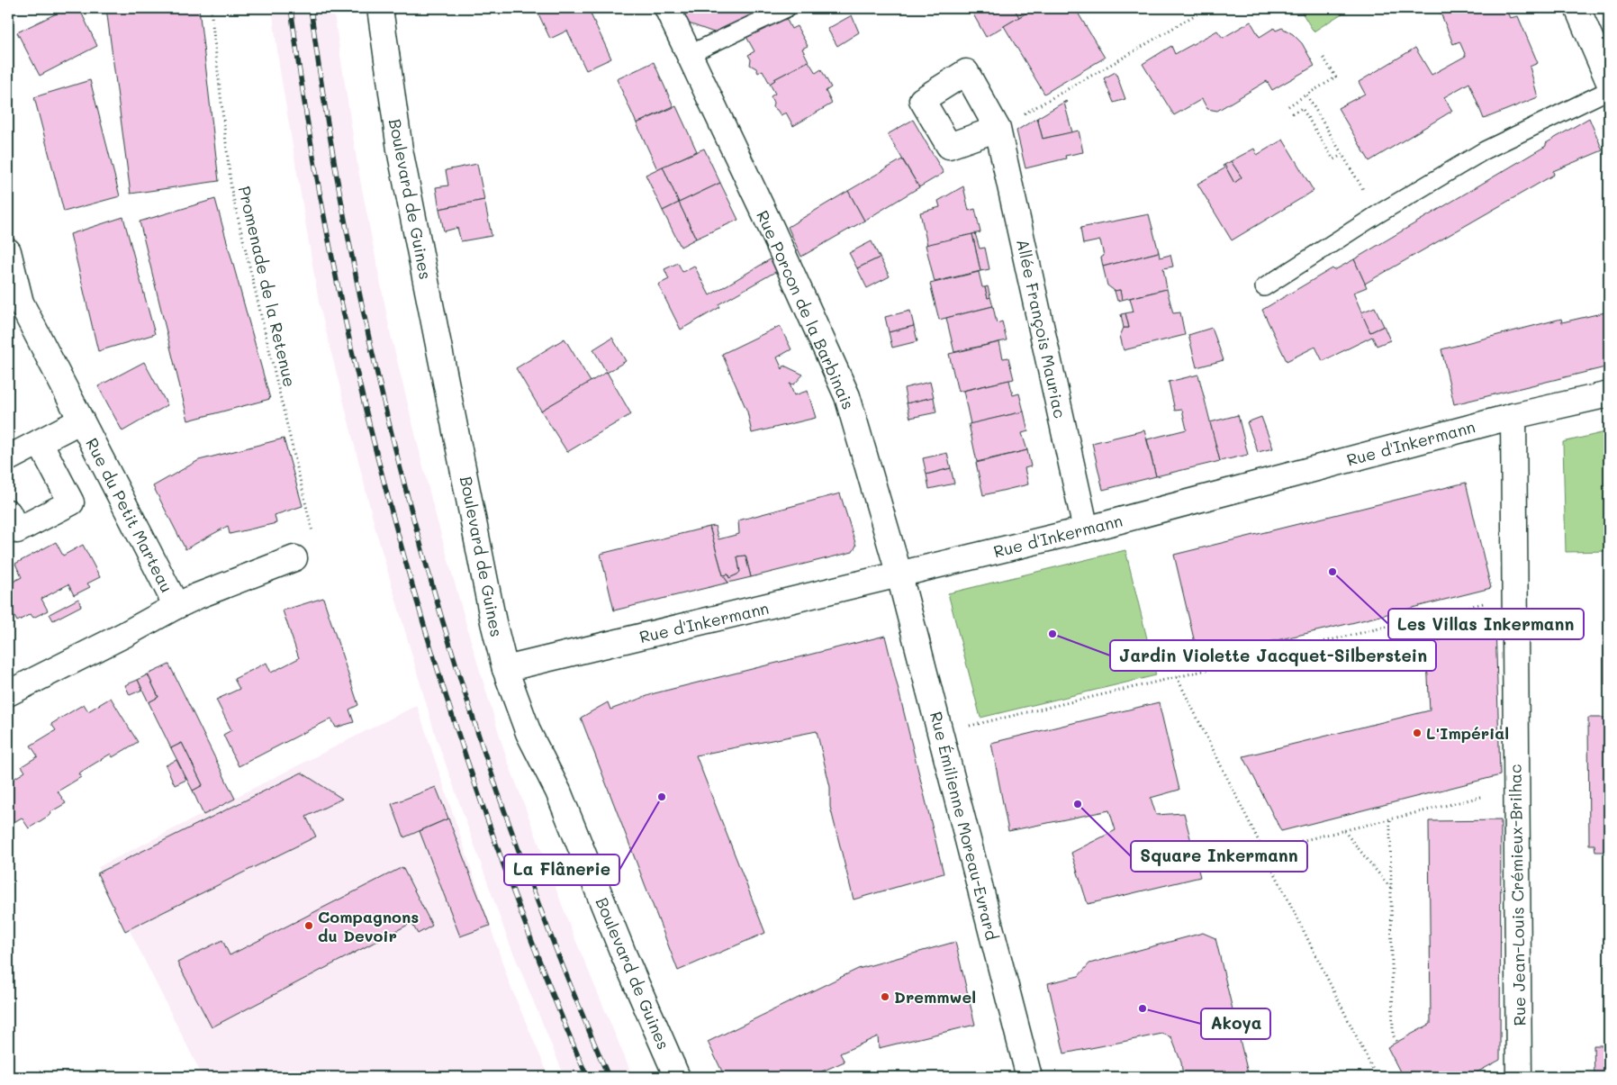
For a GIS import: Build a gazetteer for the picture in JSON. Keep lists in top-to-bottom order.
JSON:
{
  "streets": {
    "street": [
      "Boulevard de Guines",
      "Rue Porcon de la Barbinais",
      "Allée François Mauriac",
      "Rue d'Inkermann",
      "Rue du Petit Marteau",
      "Rue Émilienne Moreau-Evrard",
      "Rue Jean-Louis Crémieux-Brilhac"
    ],
    "path": ["Promenade de la Retenue"]
  },
  "crossings": [
    ["Boulevard de Guines", "Rue d'Inkermann"],
    ["Rue Porcon de la Barbinais", "Rue d'Inkermann"],
    ["Rue Porcon de la Barbinais", "Rue Émilienne Moreau-Evrard"],
    ["Allée François Mauriac", "Rue d'Inkermann"],
    ["Rue d'Inkermann", "Rue Émilienne Moreau-Evrard"],
    ["Rue d'Inkermann", "Rue Jean-Louis Crémieux-Brilhac"]
  ],
  "places": [
    "Les Villas Inkermann",
    "Jardin Violette Jacquet-Silberstein",
    "L'Impérial",
    "La Flânerie",
    "Square Inkermann",
    "Compagnons du Devoir",
    "Dremmwel",
    "Akoya"
  ]
}
